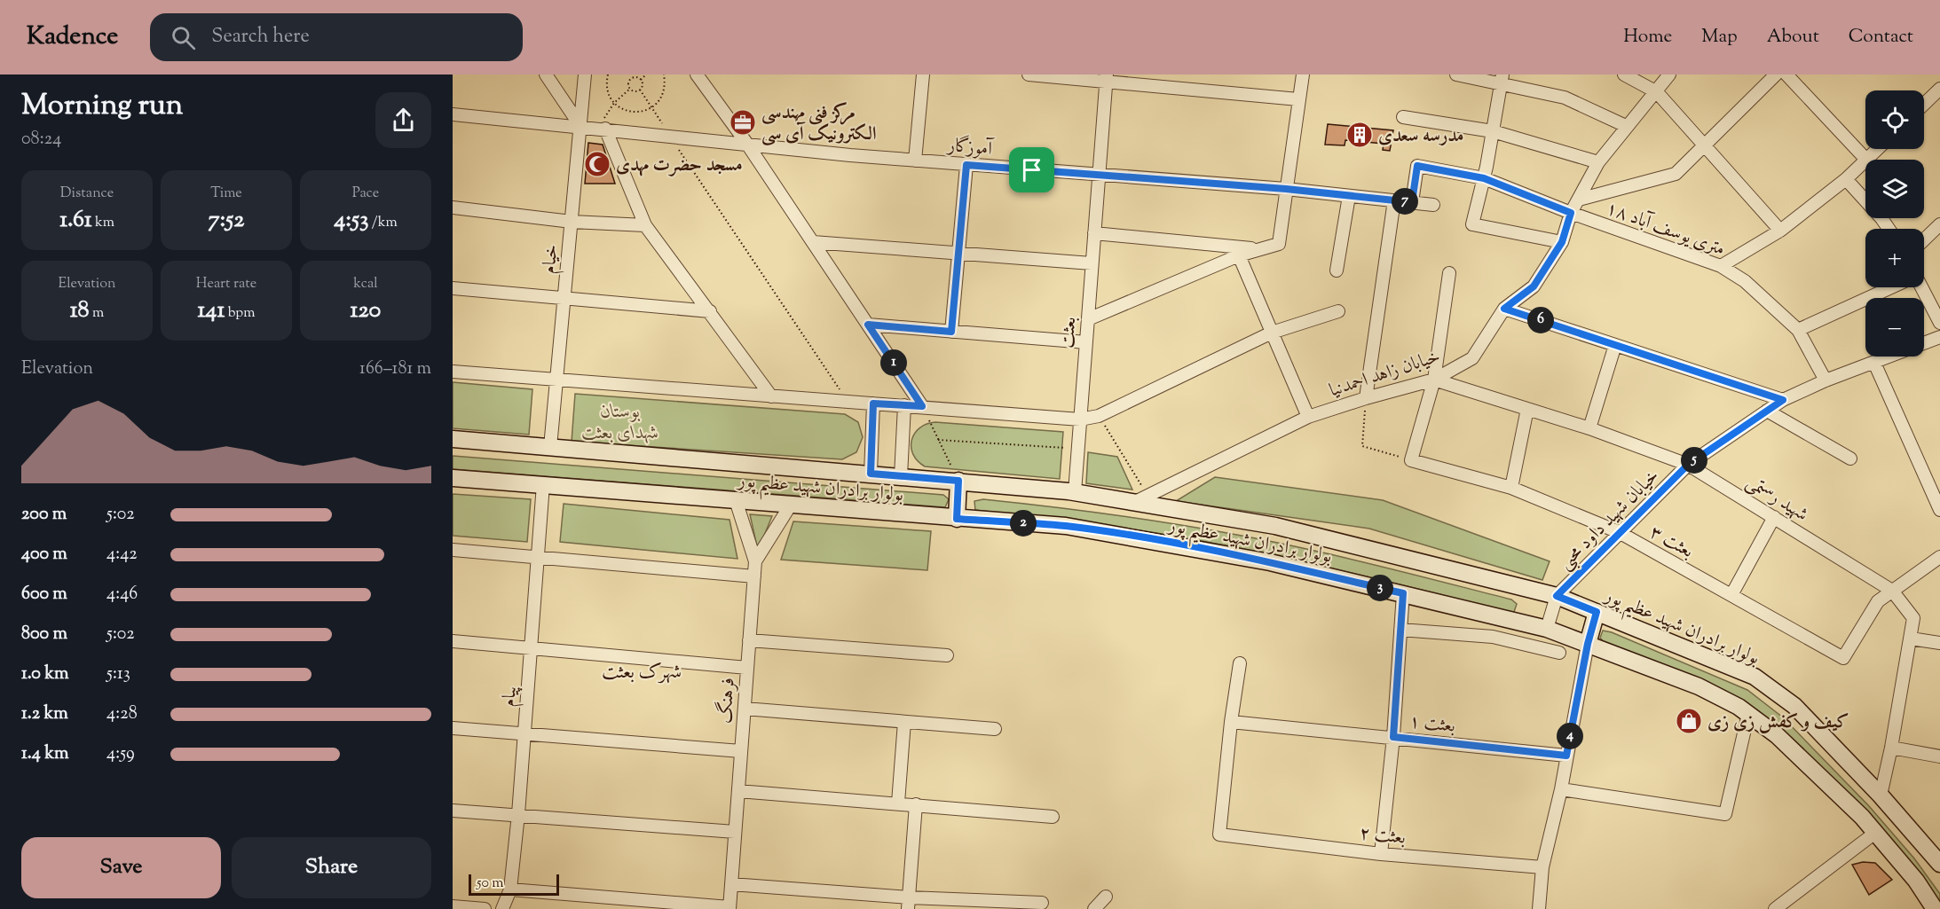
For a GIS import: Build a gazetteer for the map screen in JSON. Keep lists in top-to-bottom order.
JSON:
{
  "streets": {
    "main road": ["بولوار برادران شهید عظیم‌ پور"],
    "street": [
      "آموزگار",
      "۱۸ متری یوسف آباد",
      "خیام",
      "بعثت",
      "خیابان زاهد احمدنیا",
      "شهید رستمی",
      "خیابان شهید داود محبی",
      "بعثت ۳",
      "پیام",
      "فرهنگ",
      "بعثت ۱",
      "بعثت ۲"
    ]
  },
  "crossings": [
    ["آموزگار", "۱۸ متری یوسف آباد"],
    ["آموزگار", "خیام"],
    ["آموزگار", "بعثت"],
    ["۱۸ متری یوسف آباد", "خیابان زاهد احمدنیا"],
    ["۱۸ متری یوسف آباد", "خیابان شهید داود محبی"],
    ["خیام", "بولوار برادران شهید عظیم‌ پور"],
    ["بعثت", "بولوار برادران شهید عظیم‌ پور"],
    ["خیابان زاهد احمدنیا", "بولوار برادران شهید عظیم‌ پور"],
    ["خیابان زاهد احمدنیا", "شهید رستمی"],
    ["بولوار برادران شهید عظیم‌ پور", "شهید رستمی"],
    ["بولوار برادران شهید عظیم‌ پور", "خیابان شهید داود محبی"],
    ["بولوار برادران شهید عظیم‌ پور", "پیام"],
    ["بولوار برادران شهید عظیم‌ پور", "فرهنگ"],
    ["شهید رستمی", "خیابان شهید داود محبی"],
    ["شهید رستمی", "بعثت ۳"],
    ["خیابان شهید داود محبی", "بعثت ۳"],
    ["بعثت ۱", "بعثت ۲"]
  ],
  "districts": ["شهرک بعثت"],
  "parks": ["بوستان شهدای بعثت"],
  "places": {
    "office": ["مرکز فنی مهندسی الکترونیک آی سی"],
    "building": ["مدرسه سعدی"],
    "mosque": ["مسجد حضرت مهدی"],
    "shop": ["کیف و کفش زی زی"]
  },
  "scale_bar": "50 m",
  "page": {
    "header": "Kadence",
    "search": "Search here",
    "nav": [
      "Home",
      "Map",
      "About",
      "Contact"
    ],
    "heading": ["Morning run", "08:24"],
    "map_buttons": ["+", "−"],
    "stats": [
      ["Distance", "1.61 km"],
      ["Time", "7:52"],
      ["Pace", "4:53 /km"],
      ["Elevation", "18 m"],
      ["Heart rate", "141 bpm"],
      ["kcal", "120"]
    ],
    "pins": [
      "7",
      "6",
      "1",
      "5",
      "2",
      "3",
      "4"
    ],
    "chart": ["Elevation", "166–181 m"],
    "list": [
      {
        "name": "200 m",
        "note": "5:02"
      },
      {
        "name": "400 m",
        "note": "4:42"
      },
      {
        "name": "600 m",
        "note": "4:46"
      },
      {
        "name": "800 m",
        "note": "5:02"
      },
      {
        "name": "1.0 km",
        "note": "5:13"
      },
      {
        "name": "1.2 km",
        "note": "4:28"
      },
      {
        "name": "1.4 km",
        "note": "4:59"
      }
    ],
    "buttons": ["Save", "Share"],
    "scale": "50 m"
  }
}
